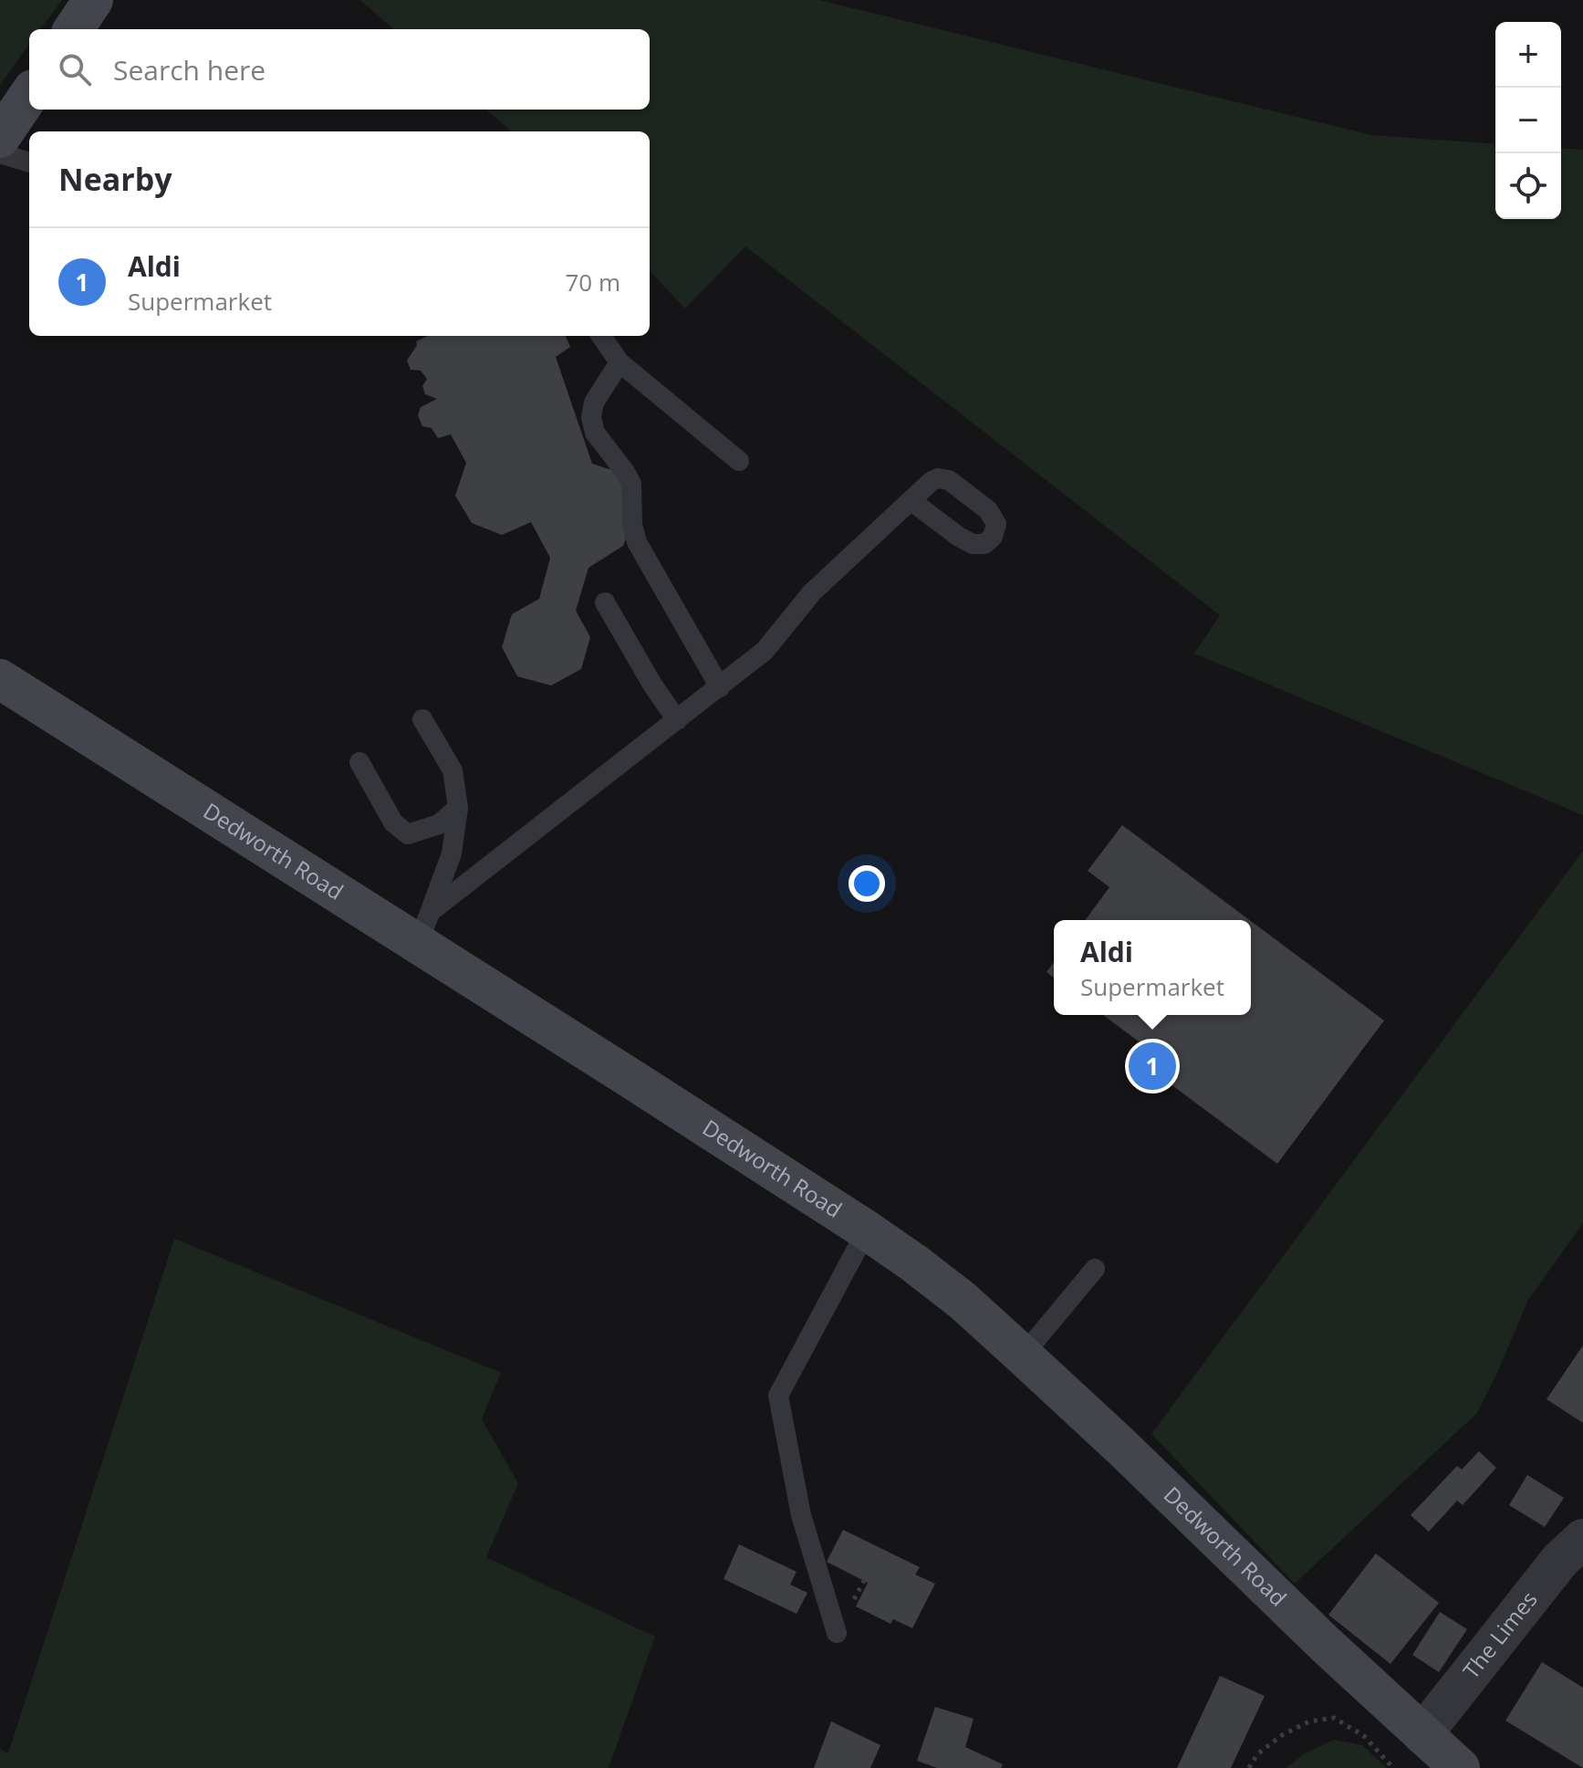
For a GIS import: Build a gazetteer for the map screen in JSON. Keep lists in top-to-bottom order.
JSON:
{
  "streets": {
    "main road": ["Dedworth Road"],
    "street": ["The Limes"]
  },
  "crossings": [
    ["Dedworth Road", "The Limes"]
  ],
  "page": {
    "map_buttons": ["+", "−"],
    "search": "Search here",
    "heading": "Nearby",
    "list": [
      {
        "mark": "1",
        "name": "Aldi",
        "note": "Supermarket",
        "value": "70 m"
      }
    ],
    "popup": ["Aldi", "Supermarket"],
    "pins": "1"
  }
}
